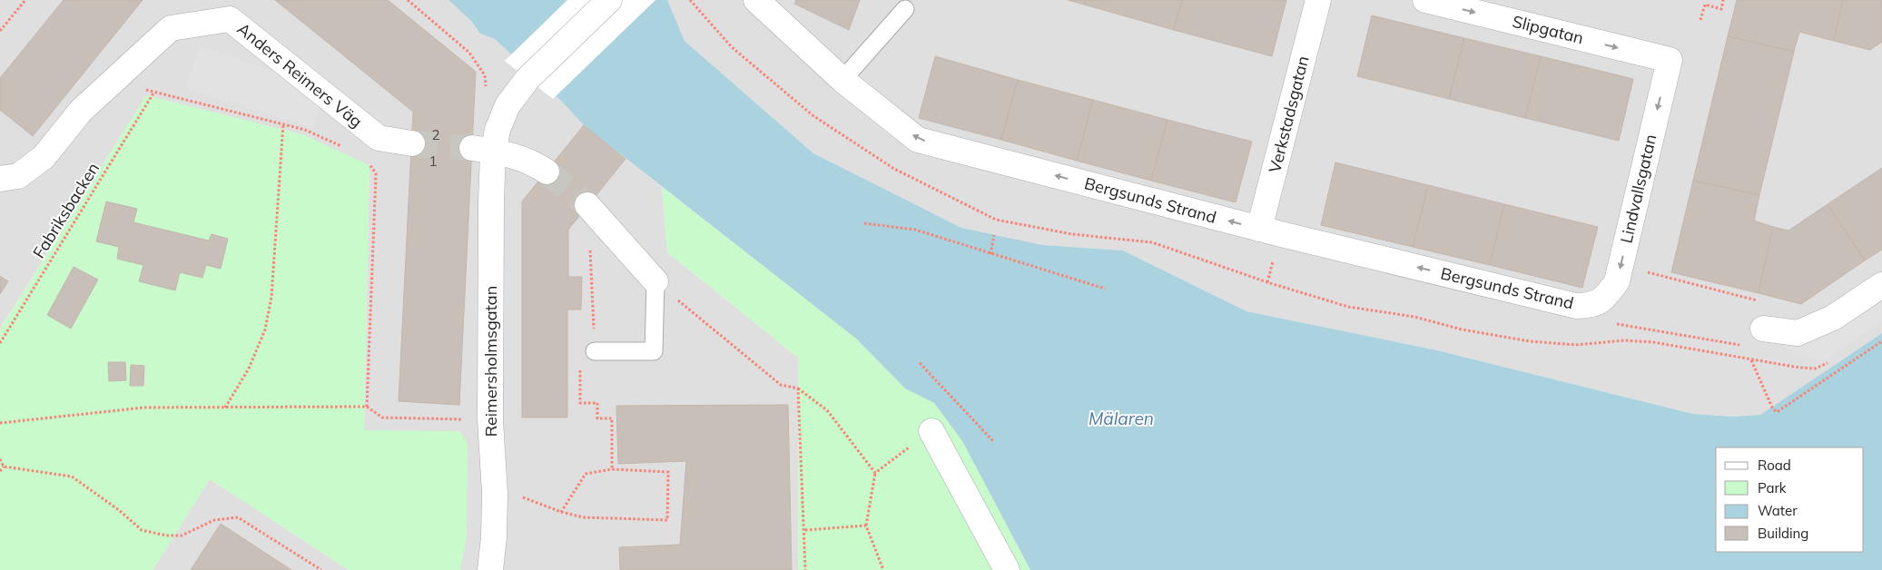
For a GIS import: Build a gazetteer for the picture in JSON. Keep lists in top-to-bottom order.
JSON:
{
  "streets": {
    "street": [
      "Slipgatan",
      "Anders Reimers Väg",
      "Verkstadsgatan",
      "Lindvallsgatan",
      "Bergsunds Strand",
      "Reimersholmsgatan"
    ],
    "path": ["Fabriksbacken"]
  },
  "crossings": [
    ["Slipgatan", "Lindvallsgatan"],
    ["Verkstadsgatan", "Bergsunds Strand"],
    ["Lindvallsgatan", "Bergsunds Strand"]
  ],
  "one_way": ["Slipgatan", "Lindvallsgatan", "Bergsunds Strand"],
  "water": ["Mälaren"],
  "house_numbers": ["2", "1"],
  "legend": [
    "Road",
    "Park",
    "Water",
    "Building"
  ]
}
